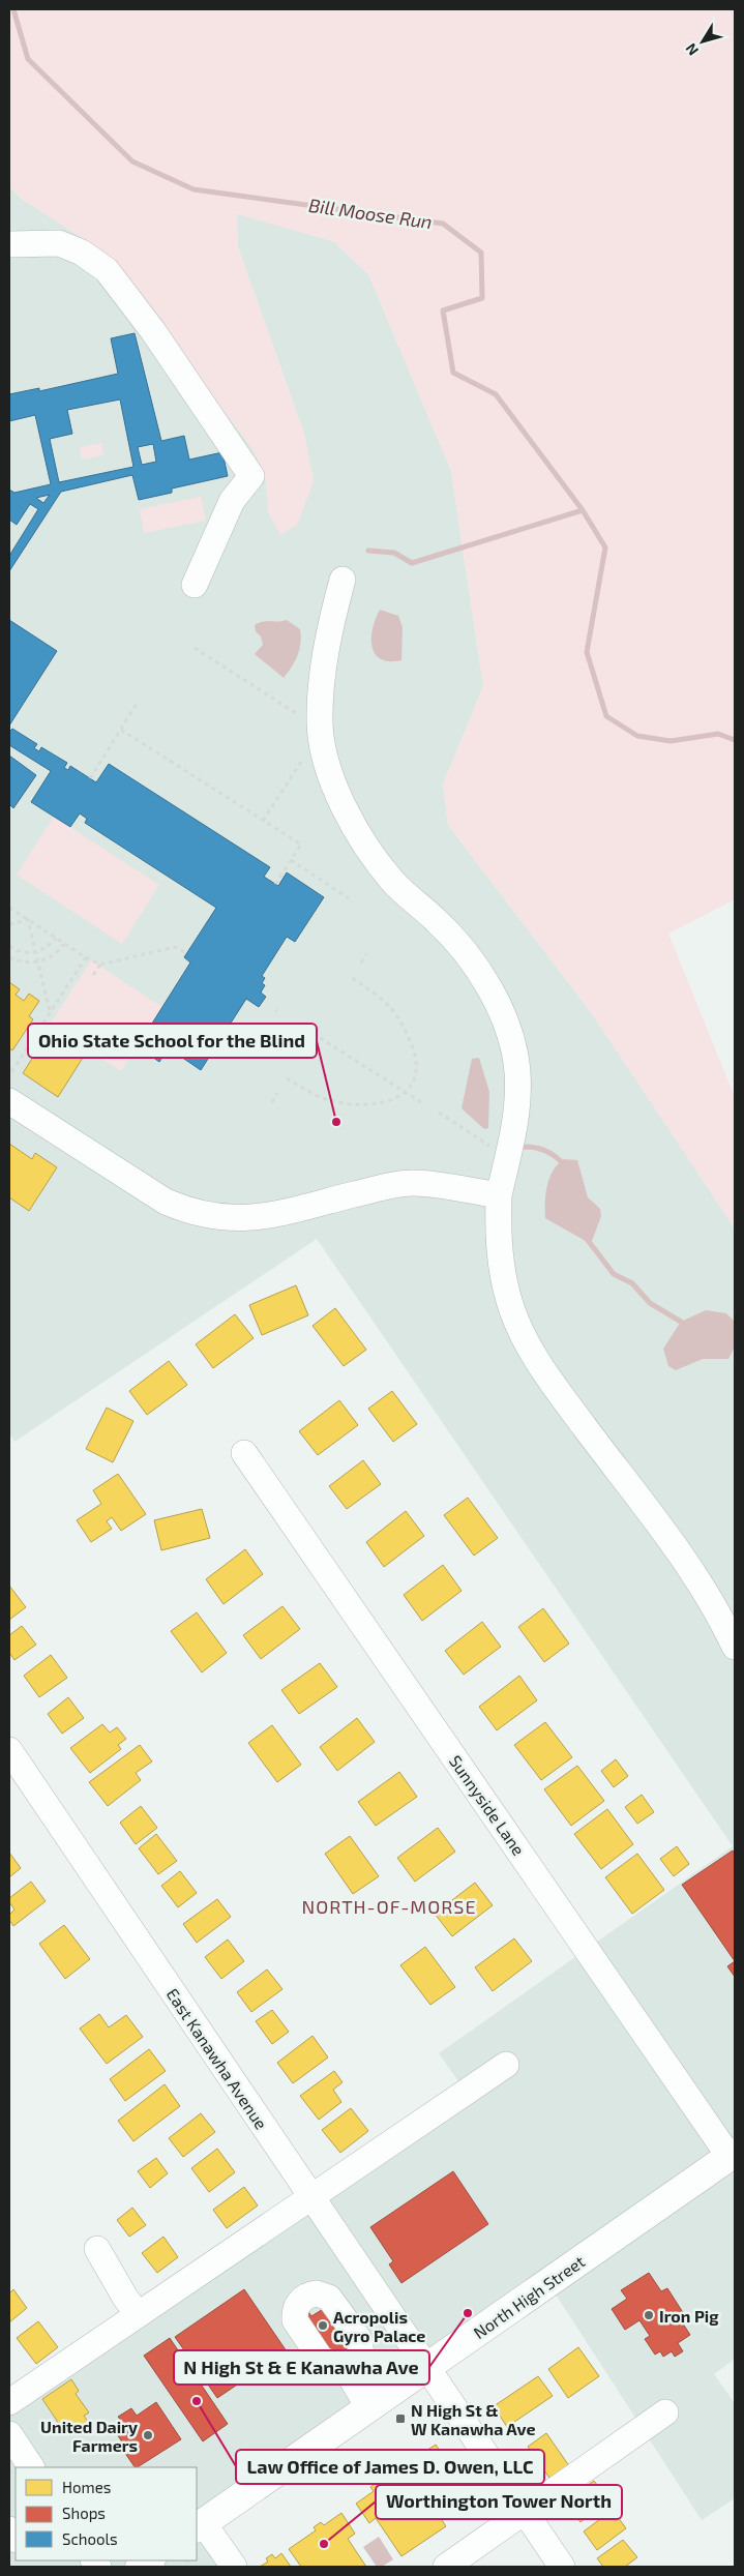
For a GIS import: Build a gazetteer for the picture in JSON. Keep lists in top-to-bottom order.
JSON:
{
  "streets": {
    "main road": ["North High Street"],
    "street": ["Sunnyside Lane", "East Kanawha Avenue"]
  },
  "crossings": [
    ["Sunnyside Lane", "North High Street"],
    ["East Kanawha Avenue", "North High Street"]
  ],
  "districts": ["NORTH-OF-MORSE"],
  "water": ["Bill Moose Run"],
  "places": {
    "other": [
      "Ohio State School for the Blind",
      "N High St & E Kanawha Ave",
      "Iron Pig",
      "Acropolis Gyro Palace",
      "Law Office of James D. Owen, LLC",
      "United Dairy Farmers",
      "Worthington Tower North"
    ],
    "transit": ["N High St & W Kanawha Ave"]
  },
  "legend": ["Homes", "Shops", "Schools"],
  "north": "bottom left"
}
